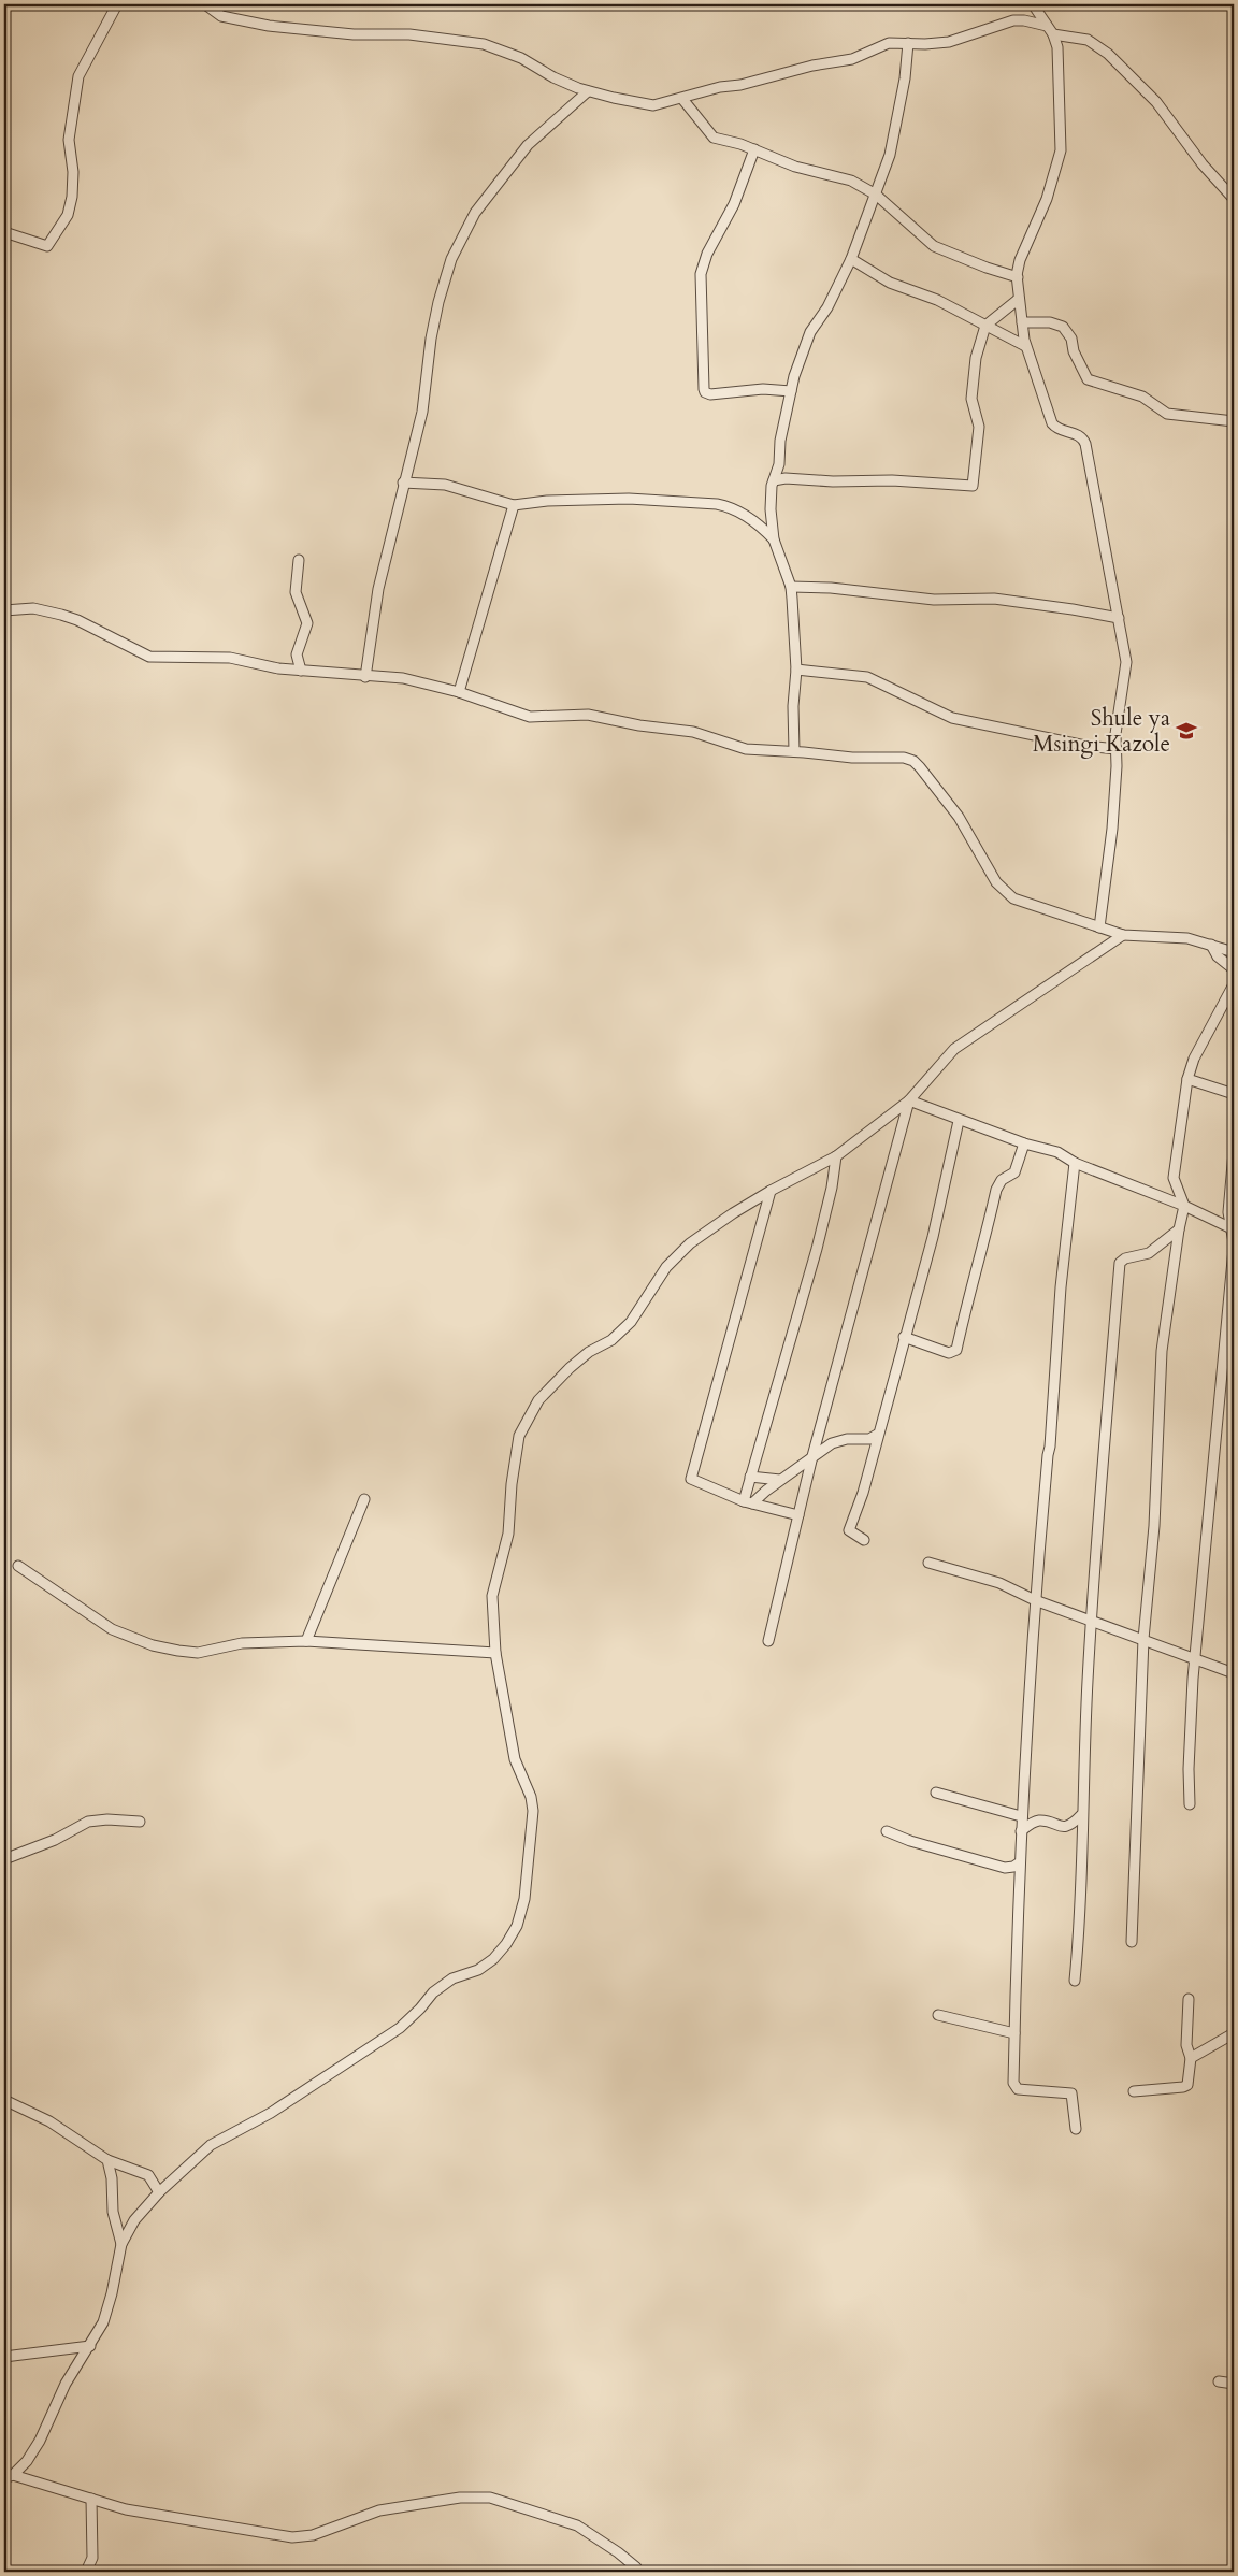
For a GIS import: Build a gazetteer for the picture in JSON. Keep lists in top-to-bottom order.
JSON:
{
  "places": {
    "school or university": ["Shule ya Msingi Kazole"]
  }
}
